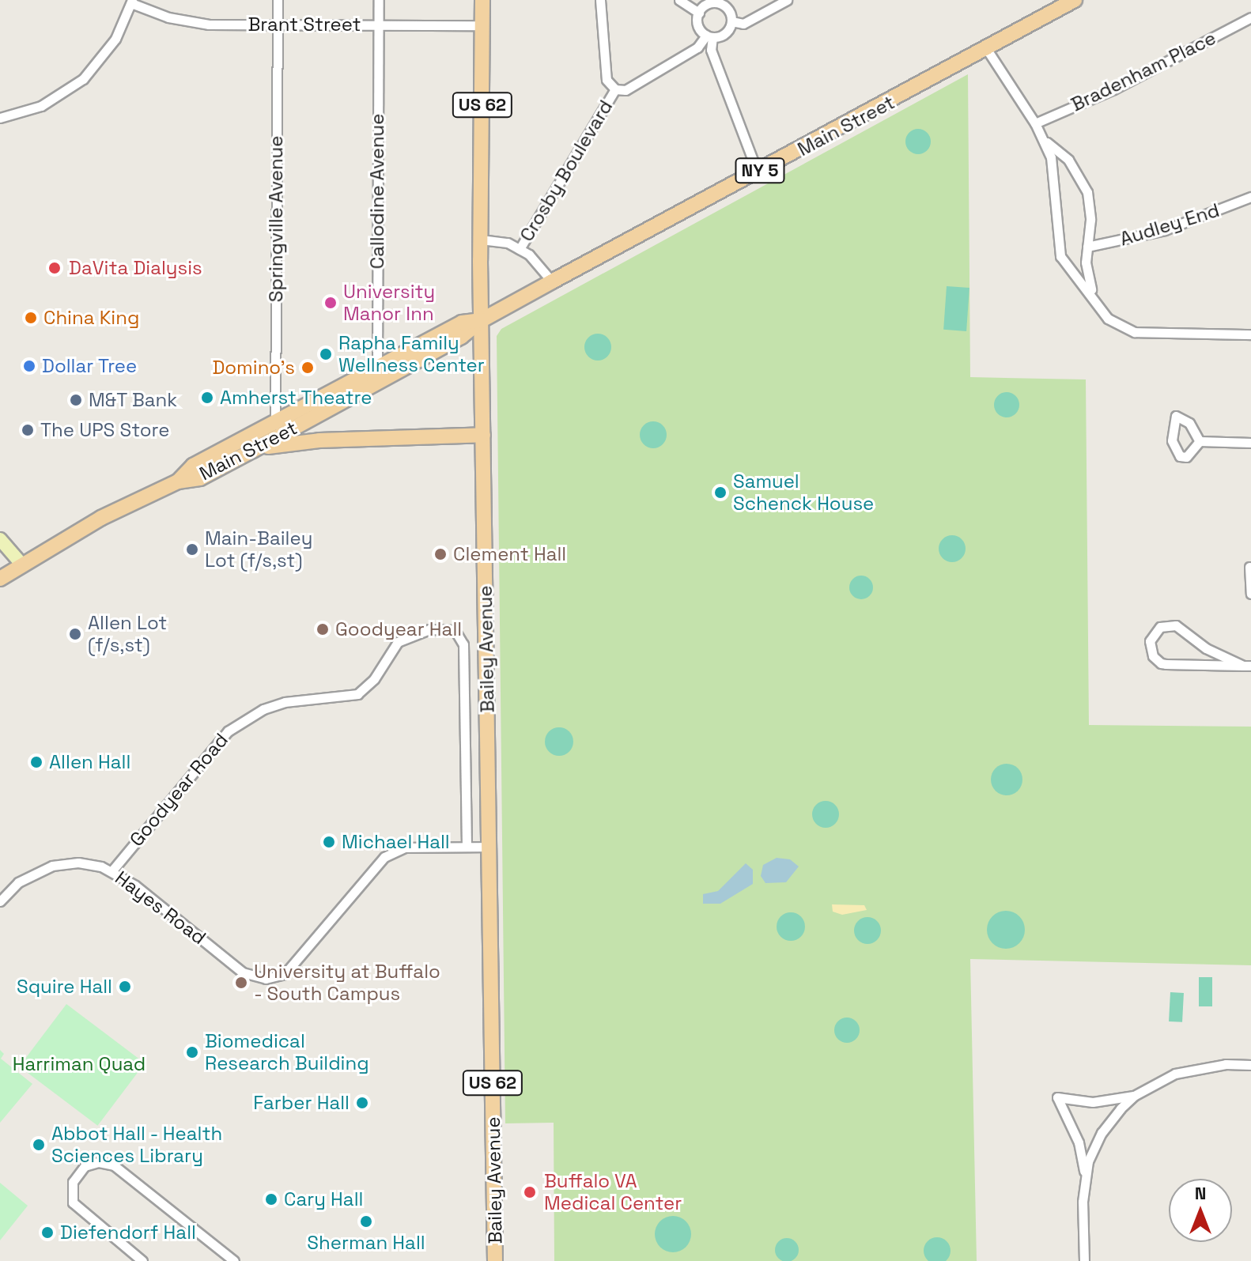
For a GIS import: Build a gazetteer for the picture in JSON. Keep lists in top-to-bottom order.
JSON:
{
  "streets": {
    "main road": [
      "US 62",
      "Main Street",
      "NY 5",
      "Bailey Avenue"
    ],
    "street": [
      "Brant Street",
      "Bradenham Place",
      "Crosby Boulevard",
      "Callodine Avenue",
      "Springville Avenue",
      "Audley End",
      "Goodyear Road",
      "Hayes Road"
    ]
  },
  "crossings": [
    ["Brant Street", "Callodine Avenue"],
    ["Brant Street", "Springville Avenue"],
    ["Brant Street", "Bailey Avenue"],
    ["Main Street", "Callodine Avenue"],
    ["Main Street", "Springville Avenue"],
    ["Main Street", "Bailey Avenue"],
    ["Goodyear Road", "Hayes Road"]
  ],
  "parks": ["Harriman Quad"],
  "places": [
    "DaVita Dialysis",
    "University Manor Inn",
    "China King",
    "Rapha Family Wellness Center",
    "Dollar Tree",
    "Domino's",
    "Amherst Theatre",
    "M&T Bank",
    "The UPS Store",
    "Samuel Schenck House",
    "Main-Bailey Lot (f/s,st)",
    "Clement Hall",
    "Goodyear Hall",
    "Allen Lot (f/s,st)",
    "Allen Hall",
    "Michael Hall",
    "University at Buffalo - South Campus",
    "Squire Hall",
    "Biomedical Research Building",
    "Farber Hall",
    "Abbot Hall - Health Sciences Library",
    "Buffalo VA Medical Center",
    "Cary Hall",
    "Sherman Hall",
    "Diefendorf Hall"
  ],
  "north": "top"
}
